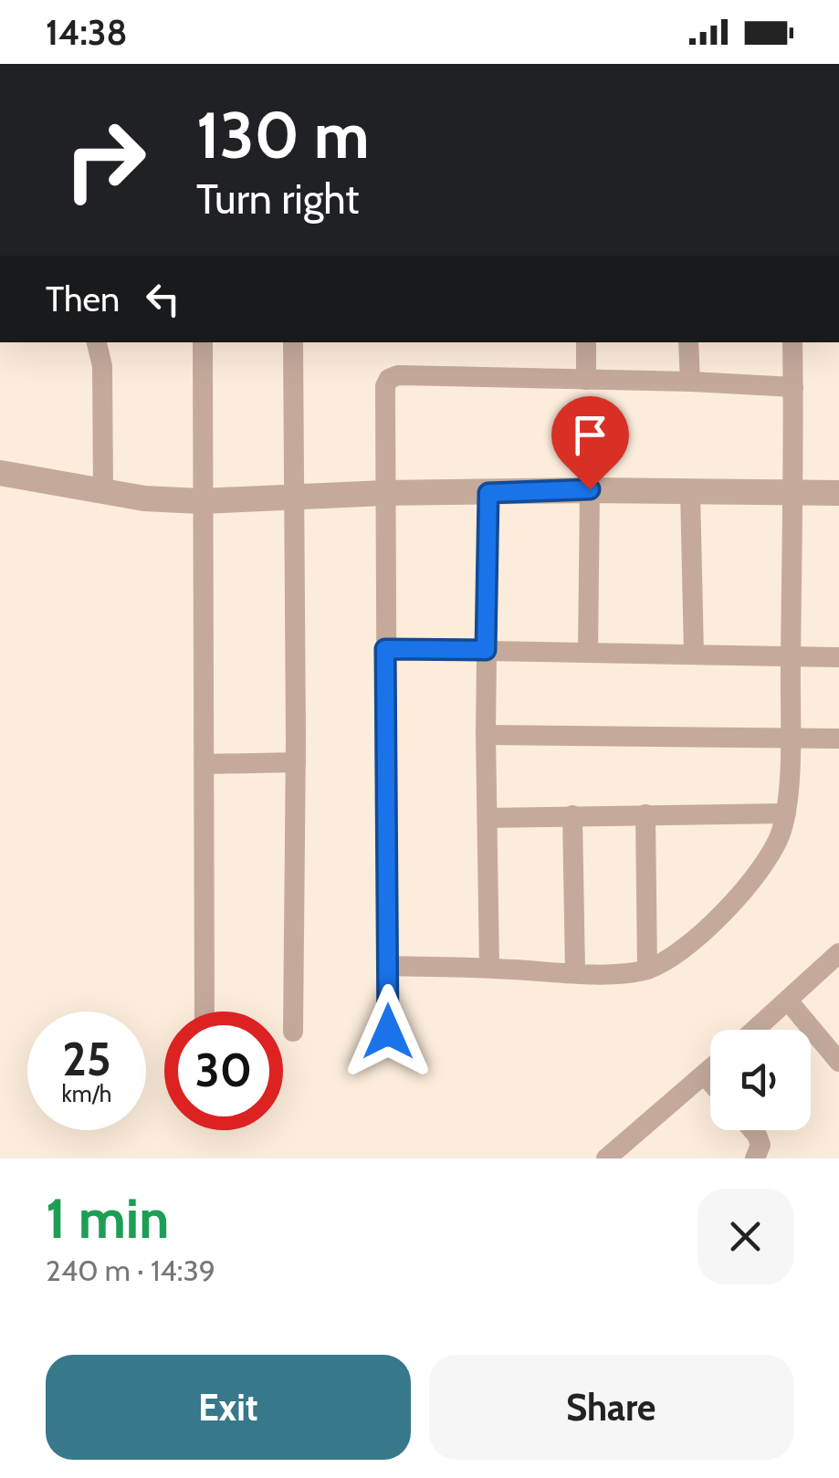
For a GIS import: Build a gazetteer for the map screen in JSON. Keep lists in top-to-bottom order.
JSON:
{
  "page": {
    "status": "14:38",
    "turn": ["130 m", "Turn right"],
    "then": "Then",
    "speed": "25 km/h",
    "limit": "30",
    "heading": ["1 min", "240 m · 14:39"],
    "buttons": ["Exit", "Share"]
  }
}
